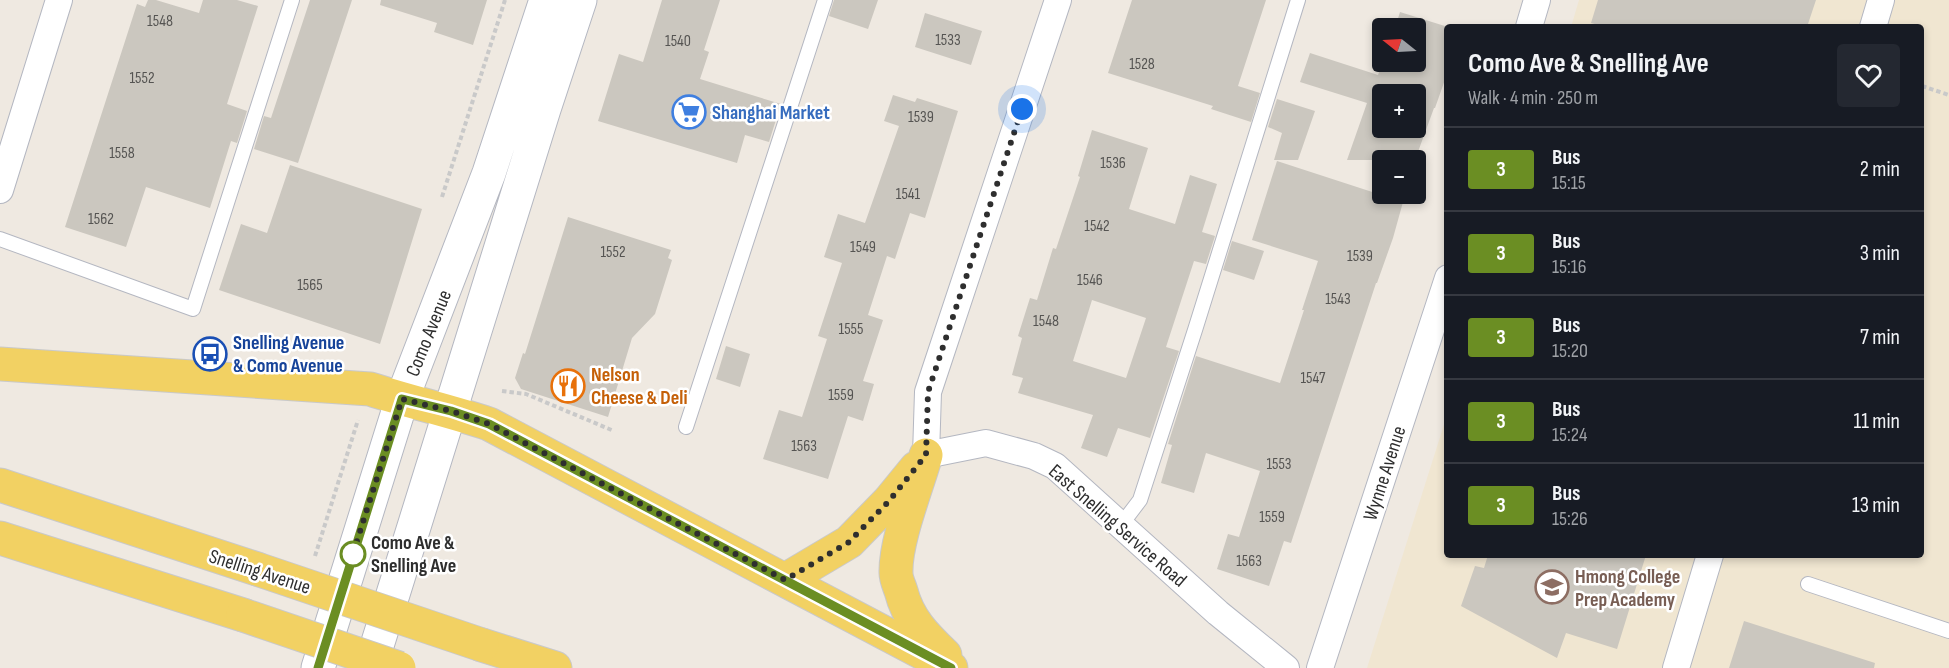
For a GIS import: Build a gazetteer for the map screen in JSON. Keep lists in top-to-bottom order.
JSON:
{
  "streets": {
    "main road": ["Como Avenue", "Snelling Avenue"],
    "street": ["Wynne Avenue", "East Snelling Service Road"]
  },
  "places": {
    "supermarket": ["Shanghai Market"],
    "bus stop": ["Snelling Avenue & Como Avenue"],
    "restaurant": ["Nelson Cheese & Deli"],
    "other": ["Como Ave & Snelling Ave"],
    "school or university": ["Hmong College Prep Academy"]
  },
  "lines": ["bus line 3"],
  "house_numbers": [
    "1548",
    "1533",
    "1540",
    "1528",
    "1552",
    "1539",
    "1558",
    "1536",
    "1541",
    "1562",
    "1542",
    "1549",
    "1552",
    "1539",
    "1546",
    "1565",
    "1543",
    "1548",
    "1555",
    "1547",
    "1559",
    "1563",
    "1553",
    "1559",
    "1563"
  ],
  "north": "left",
  "page": {
    "map_buttons": ["+", "−"],
    "heading": ["Como Ave & Snelling Ave", "Walk · 4 min · 250 m"],
    "list": [
      {
        "mark": "3",
        "name": "Bus",
        "note": "15:15",
        "value": "2 min"
      },
      {
        "mark": "3",
        "name": "Bus",
        "note": "15:16",
        "value": "3 min"
      },
      {
        "mark": "3",
        "name": "Bus",
        "note": "15:20",
        "value": "7 min"
      },
      {
        "mark": "3",
        "name": "Bus",
        "note": "15:24",
        "value": "11 min"
      },
      {
        "mark": "3",
        "name": "Bus",
        "note": "15:26",
        "value": "13 min"
      }
    ]
  }
}
